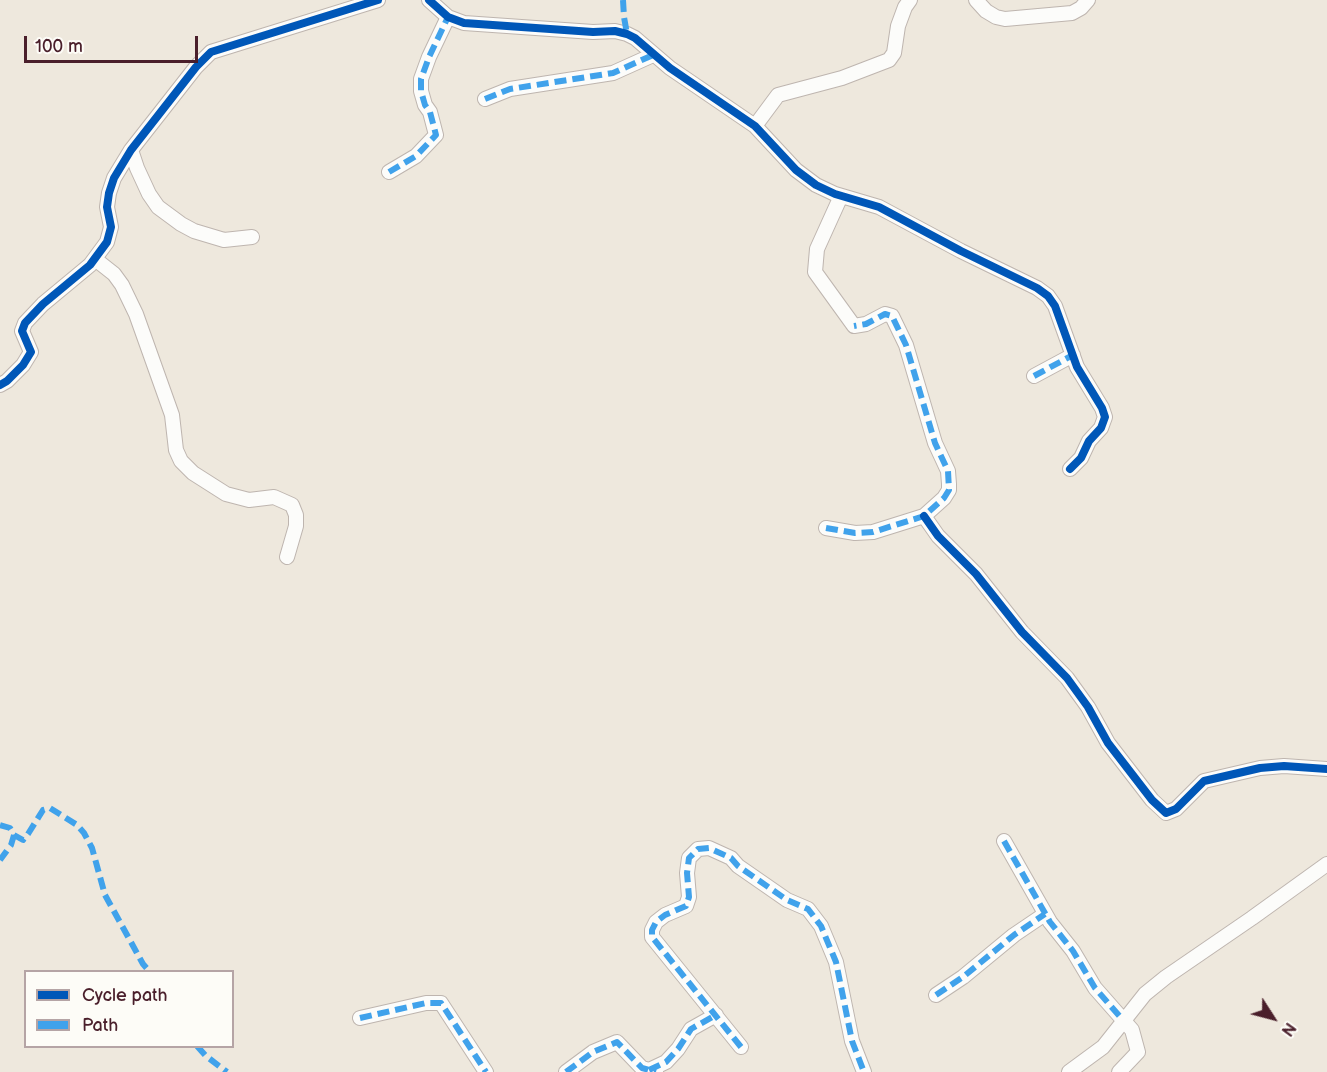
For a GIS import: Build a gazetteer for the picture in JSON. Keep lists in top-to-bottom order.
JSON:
{
  "legend": ["Cycle path", "Path"],
  "scale_bar": "100 m",
  "north": "bottom right"
}
